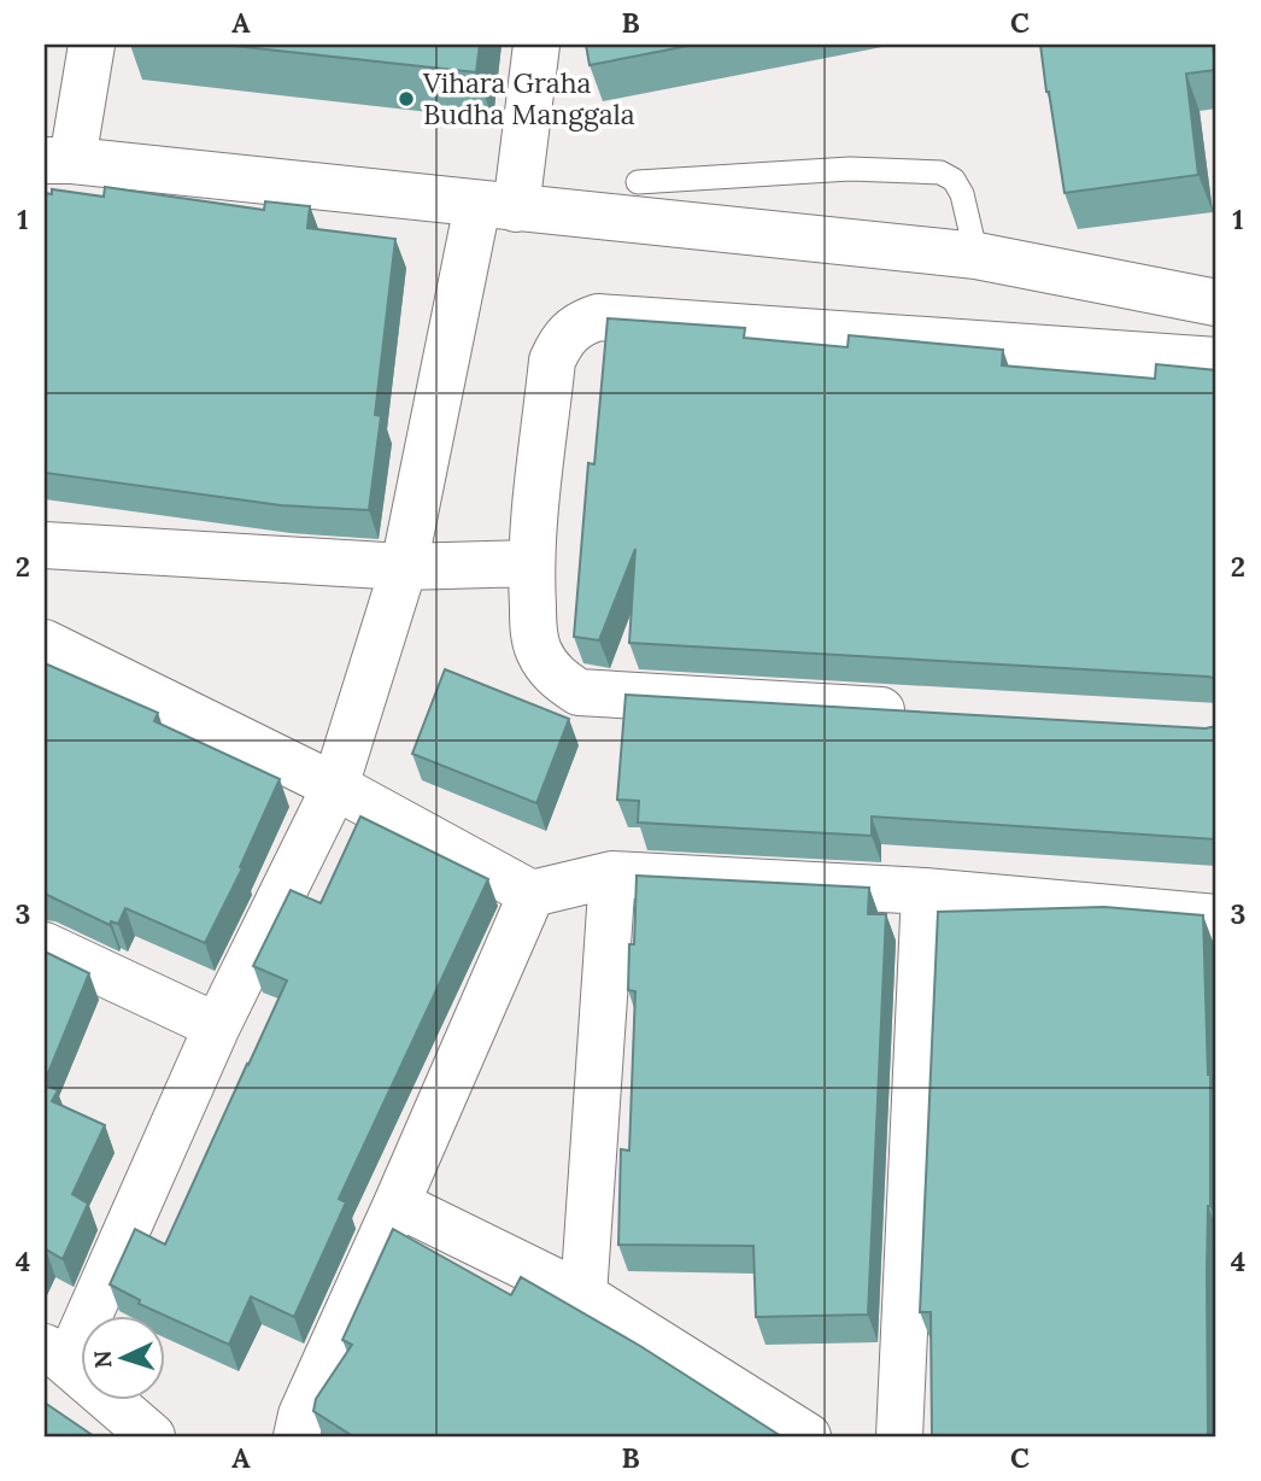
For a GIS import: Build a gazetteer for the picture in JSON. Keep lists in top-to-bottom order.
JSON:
{
  "places": ["Vihara Graha Budha Manggala"],
  "north": "left",
  "grid": {
    "columns": ["A", "B", "C"],
    "rows": [
      "1",
      "2",
      "3",
      "4"
    ]
  }
}
